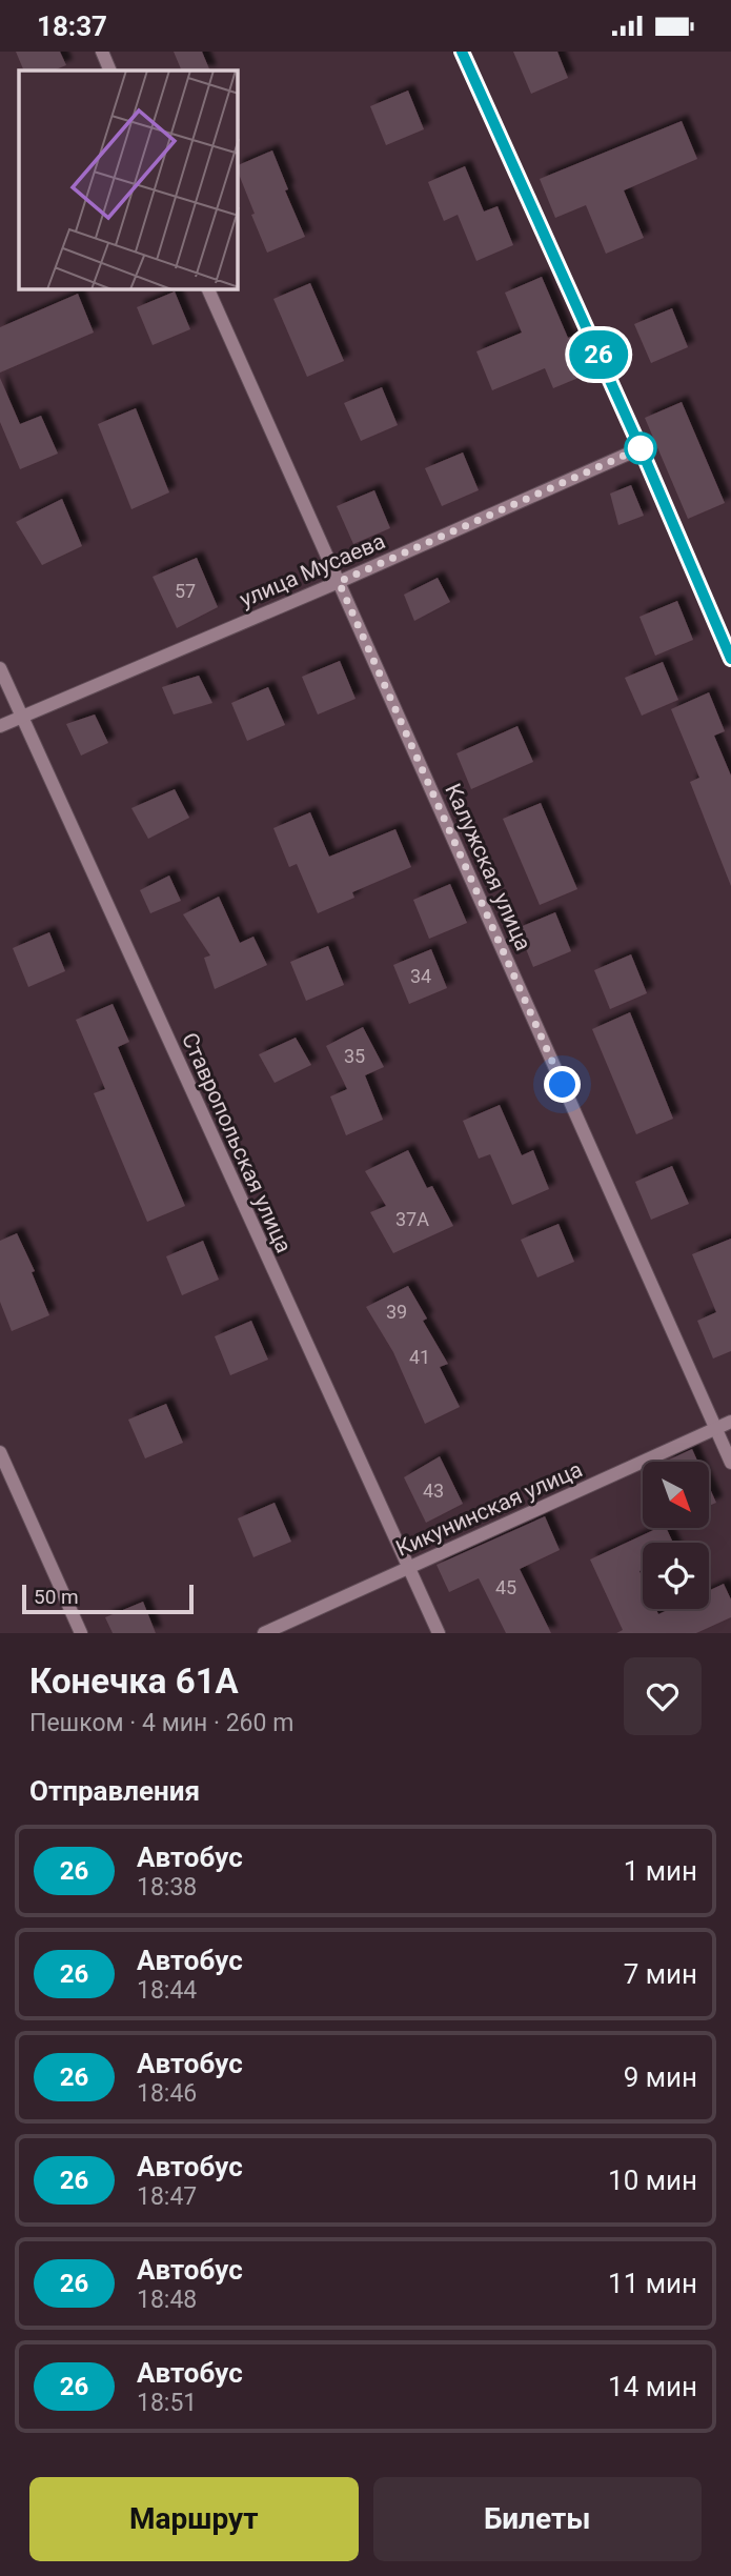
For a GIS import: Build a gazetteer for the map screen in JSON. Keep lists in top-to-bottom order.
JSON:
{
  "streets": {
    "street": [
      "улица Мусаева",
      "Калужская улица",
      "Ставропольская улица",
      "Кикунинская улица"
    ]
  },
  "crossings": [
    ["улица Мусаева", "Калужская улица"],
    ["улица Мусаева", "Ставропольская улица"],
    ["Калужская улица", "Кикунинская улица"],
    ["Ставропольская улица", "Кикунинская улица"]
  ],
  "lines": ["bus line 26"],
  "house_numbers": [
    "57",
    "34",
    "35",
    "37А",
    "39",
    "41",
    "43",
    "45"
  ],
  "scale_bar": "50 m",
  "north": "bottom right",
  "page": {
    "status": "18:37",
    "on_map": "26",
    "scale": "50 m",
    "heading": [
      ["Конечка 61А", "Пешком · 4 мин · 260 m"],
      "Отправления"
    ],
    "list": [
      {
        "mark": "26",
        "name": "Автобус",
        "note": "18:38",
        "value": "1 мин"
      },
      {
        "mark": "26",
        "name": "Автобус",
        "note": "18:44",
        "value": "7 мин"
      },
      {
        "mark": "26",
        "name": "Автобус",
        "note": "18:46",
        "value": "9 мин"
      },
      {
        "mark": "26",
        "name": "Автобус",
        "note": "18:47",
        "value": "10 мин"
      },
      {
        "mark": "26",
        "name": "Автобус",
        "note": "18:48",
        "value": "11 мин"
      },
      {
        "mark": "26",
        "name": "Автобус",
        "note": "18:51",
        "value": "14 мин"
      }
    ],
    "buttons": ["Маршрут", "Билеты"]
  }
}
